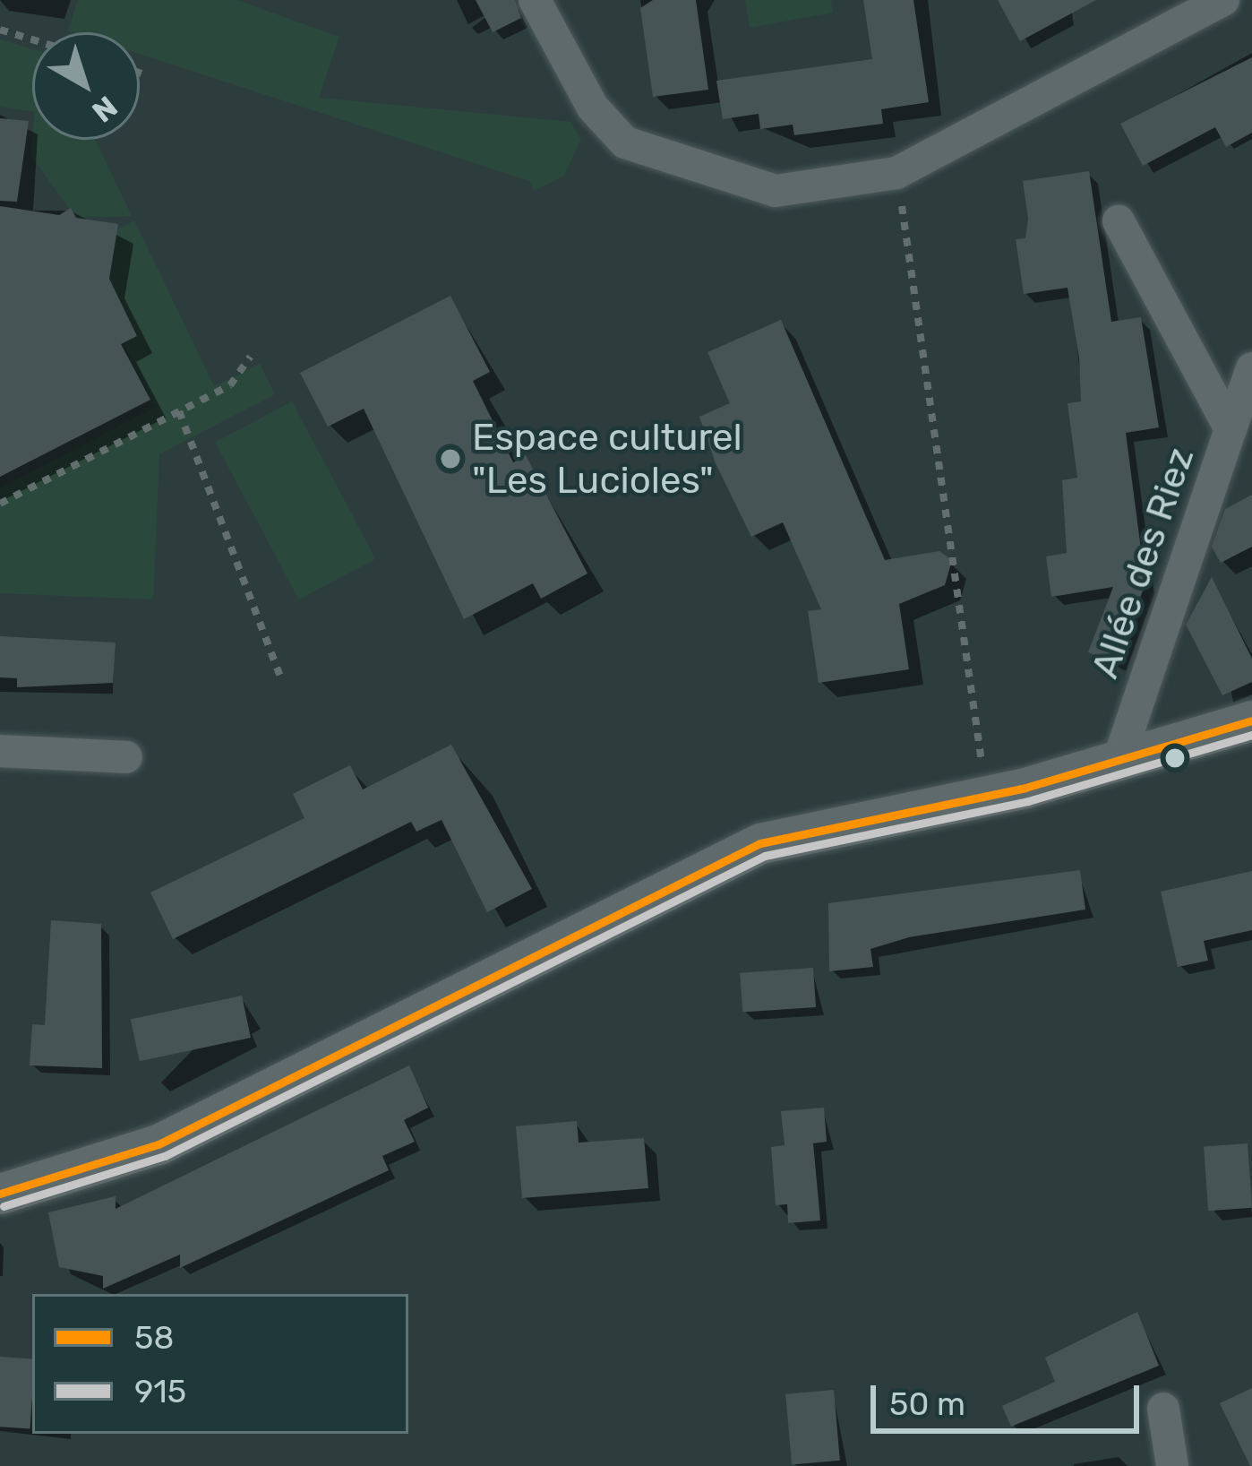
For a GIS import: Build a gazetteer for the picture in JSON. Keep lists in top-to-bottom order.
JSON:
{
  "streets": {
    "street": ["Allée des Riez"]
  },
  "places": ["Espace culturel \"Les Lucioles\""],
  "lines": ["transit line 58", "transit line 915"],
  "legend": ["58", "915"],
  "scale_bar": "50 m",
  "north": "bottom right"
}
